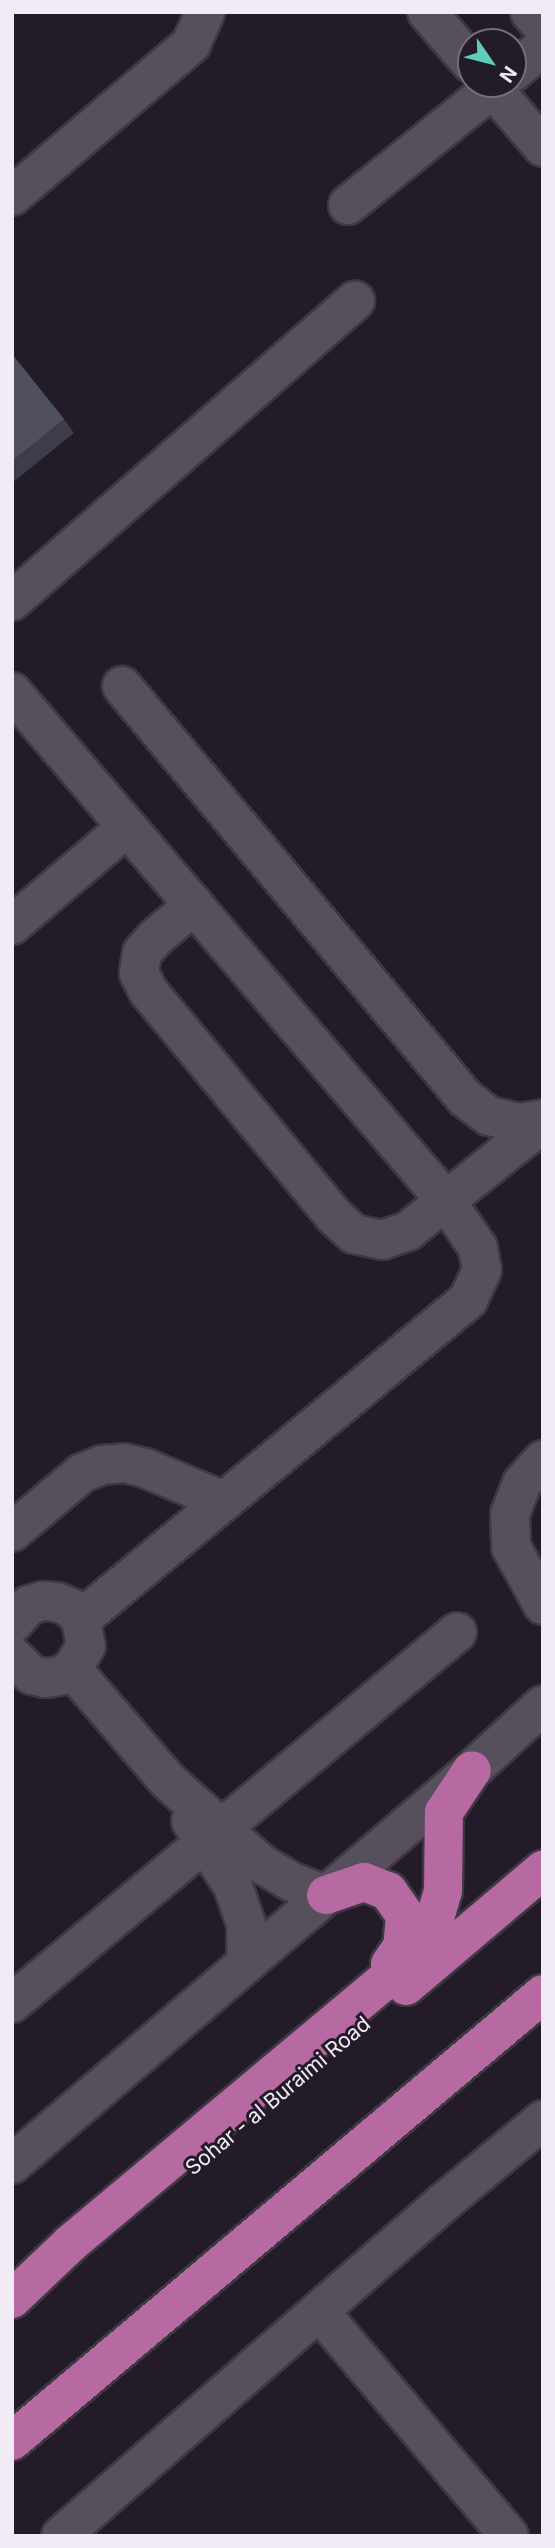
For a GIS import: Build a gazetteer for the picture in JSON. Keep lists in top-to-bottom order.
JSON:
{
  "streets": {
    "highway": ["Sohar - al Buraimi Road"]
  },
  "north": "bottom right"
}
